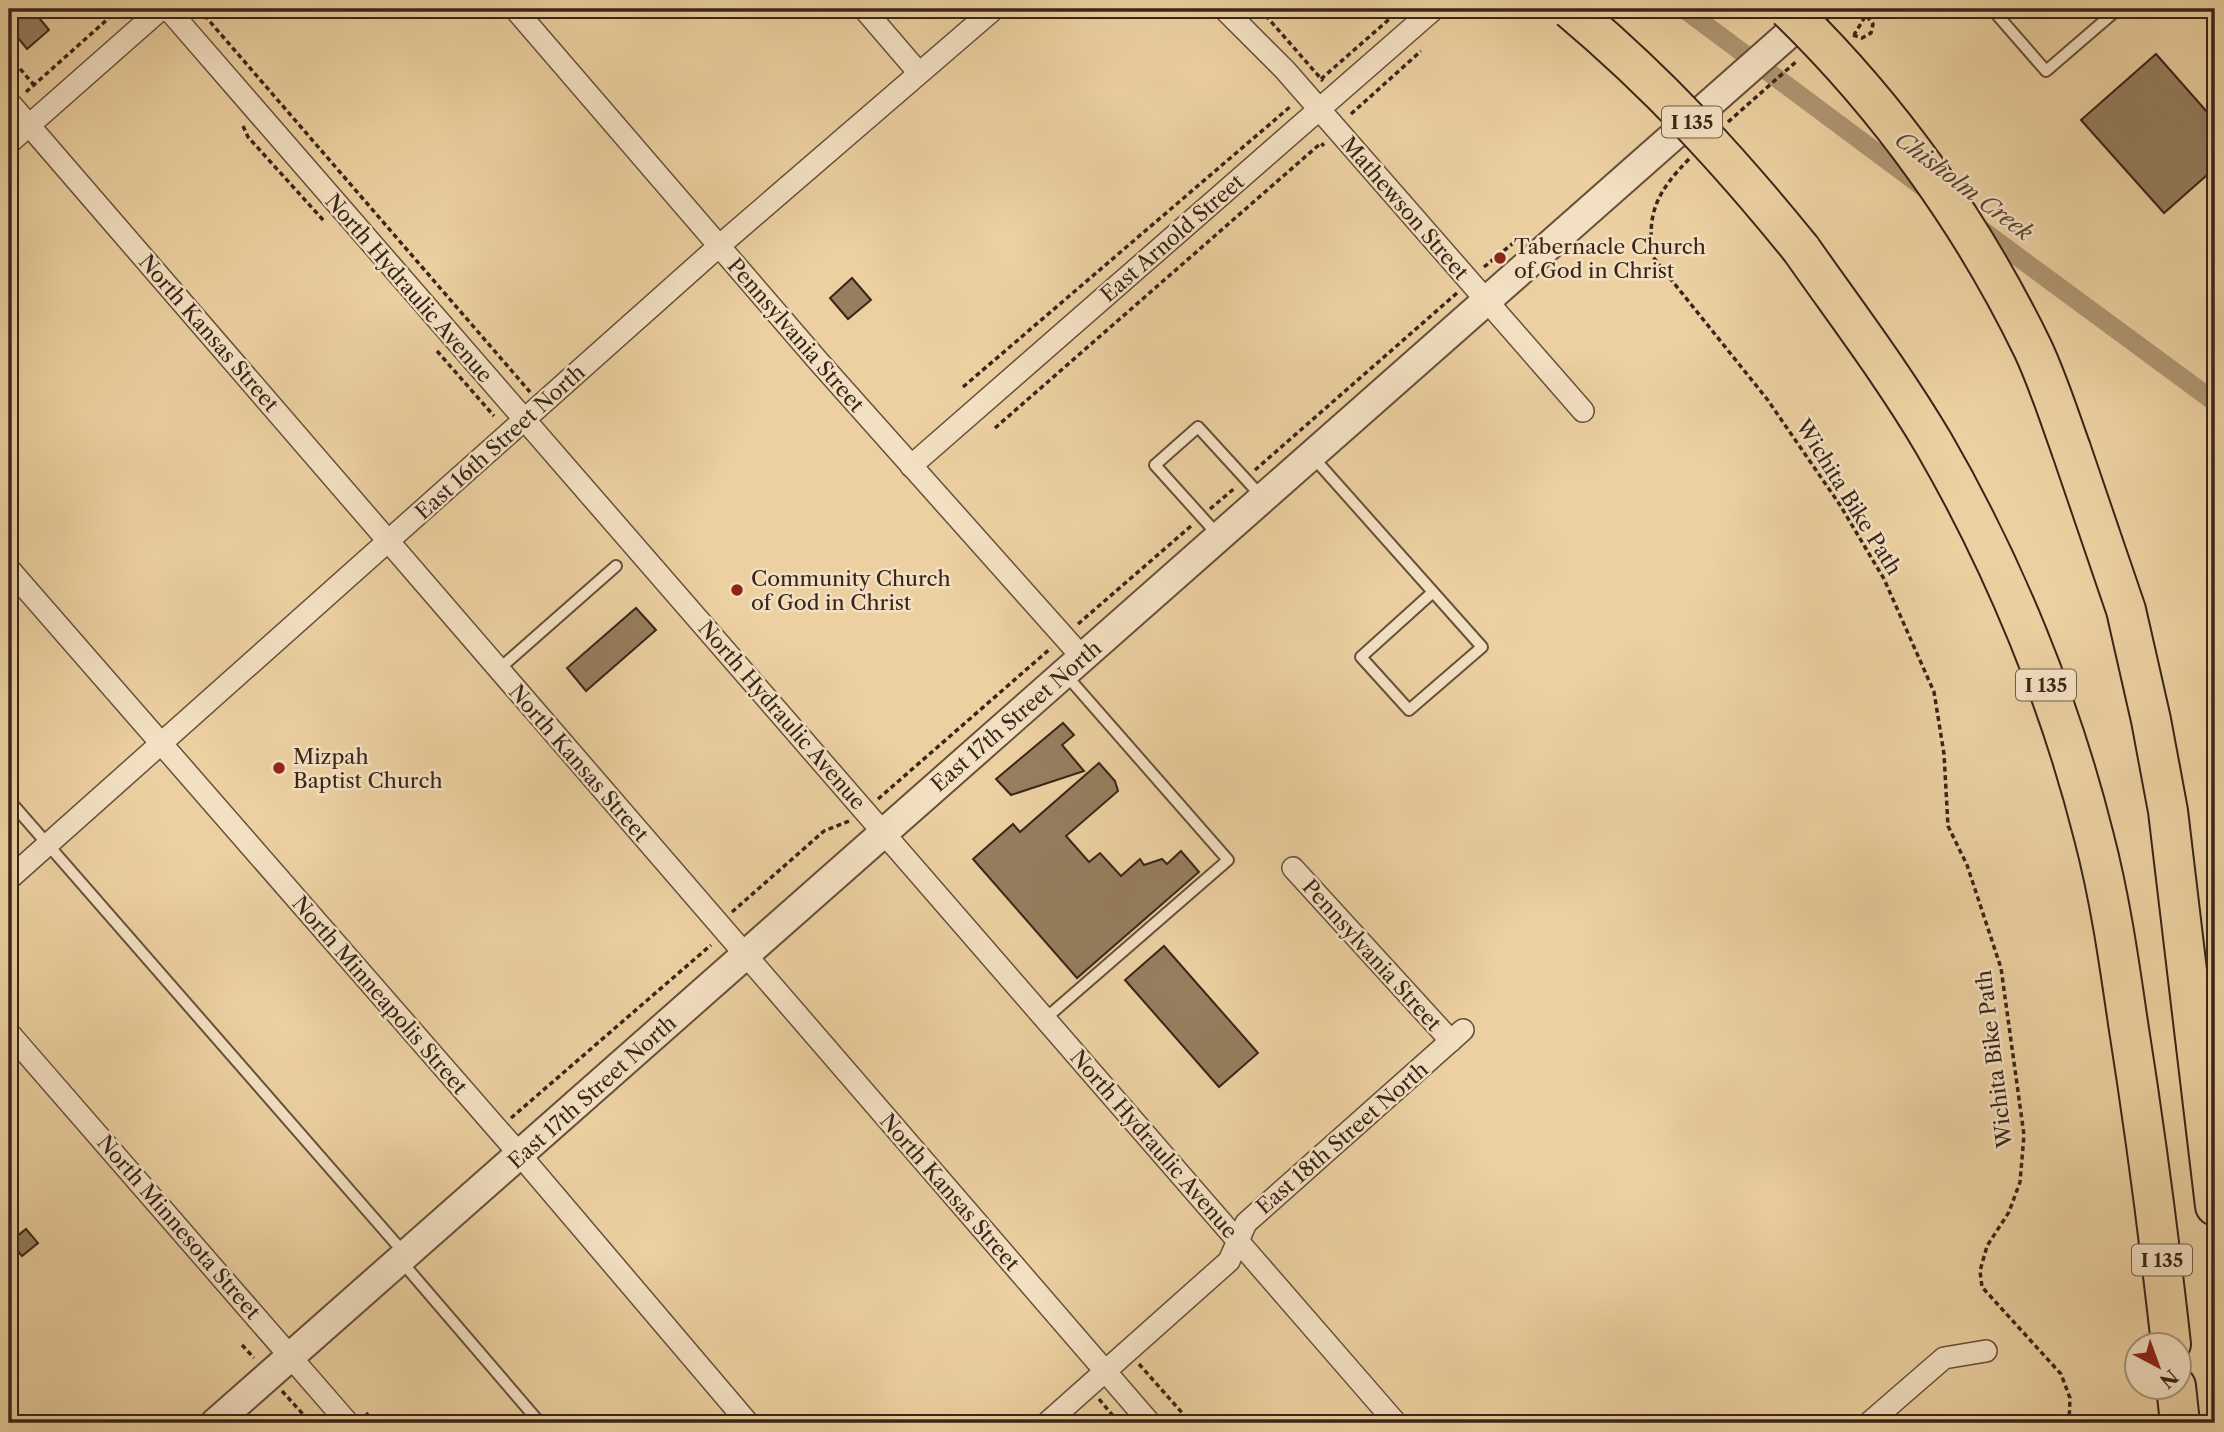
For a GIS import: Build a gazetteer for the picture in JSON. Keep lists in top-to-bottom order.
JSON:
{
  "streets": {
    "highway": ["I 135"],
    "street": [
      "Mathewson Street",
      "East Arnold Street",
      "North Hydraulic Avenue",
      "North Kansas Street",
      "Pennsylvania Street",
      "East 16th Street North",
      "East 17th Street North",
      "North Minneapolis Street",
      "East 18th Street North",
      "North Minnesota Street"
    ],
    "path": ["Wichita Bike Path"]
  },
  "crossings": [
    ["Mathewson Street", "East Arnold Street"],
    ["Mathewson Street", "East 17th Street North"],
    ["East Arnold Street", "Pennsylvania Street"],
    ["North Hydraulic Avenue", "East 16th Street North"],
    ["North Hydraulic Avenue", "East 17th Street North"],
    ["North Hydraulic Avenue", "East 18th Street North"],
    ["North Kansas Street", "East 16th Street North"],
    ["North Kansas Street", "East 17th Street North"],
    ["North Kansas Street", "East 18th Street North"],
    ["Pennsylvania Street", "East 16th Street North"],
    ["Pennsylvania Street", "East 17th Street North"],
    ["Pennsylvania Street", "East 18th Street North"],
    ["East 16th Street North", "North Minneapolis Street"],
    ["East 17th Street North", "North Minneapolis Street"],
    ["East 17th Street North", "North Minnesota Street"]
  ],
  "water": ["Chisholm Creek"],
  "places": ["Tabernacle Church of God in Christ", "Community Church of God in Christ", "Mizpah Baptist Church"],
  "north": "bottom right"
}
